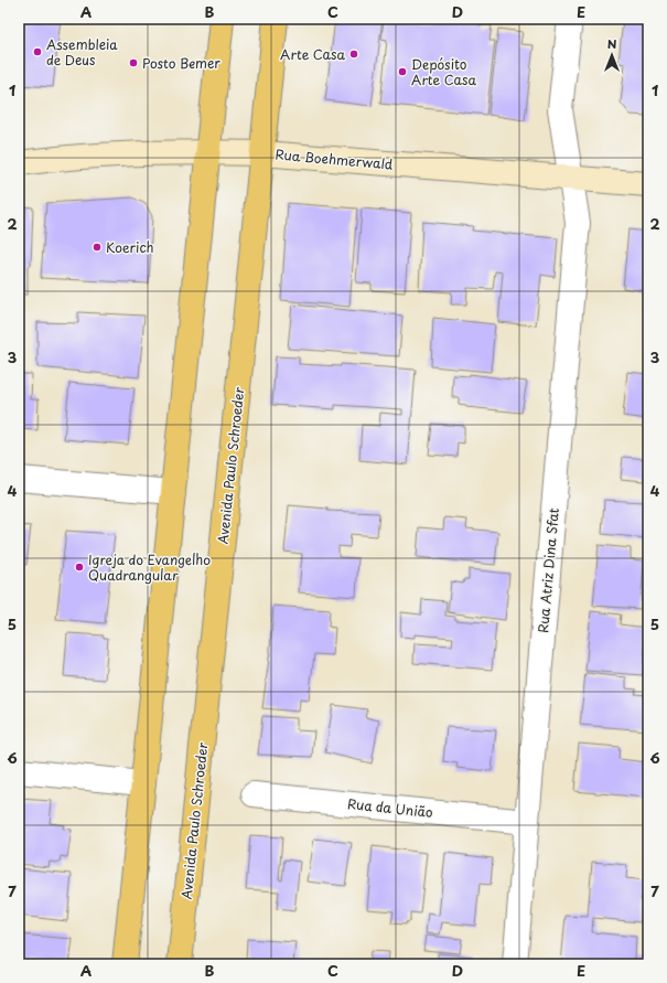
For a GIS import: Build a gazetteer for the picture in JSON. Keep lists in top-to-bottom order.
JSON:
{
  "streets": {
    "main road": ["Rua Boehmerwald", "Avenida Paulo Schroeder"],
    "street": ["Rua Atriz Dina Sfat", "Rua da União"]
  },
  "crossings": [
    ["Rua Boehmerwald", "Avenida Paulo Schroeder"],
    ["Rua Boehmerwald", "Rua Atriz Dina Sfat"],
    ["Rua Atriz Dina Sfat", "Rua da União"]
  ],
  "places": [
    "Assembleia de Deus",
    "Arte Casa",
    "Posto Bemer",
    "Depósito Arte Casa",
    "Koerich",
    "Igreja do Evangelho Quadrangular"
  ],
  "north": "top",
  "grid": {
    "columns": [
      "A",
      "B",
      "C",
      "D",
      "E"
    ],
    "rows": [
      "1",
      "2",
      "3",
      "4",
      "5",
      "6",
      "7"
    ]
  }
}
